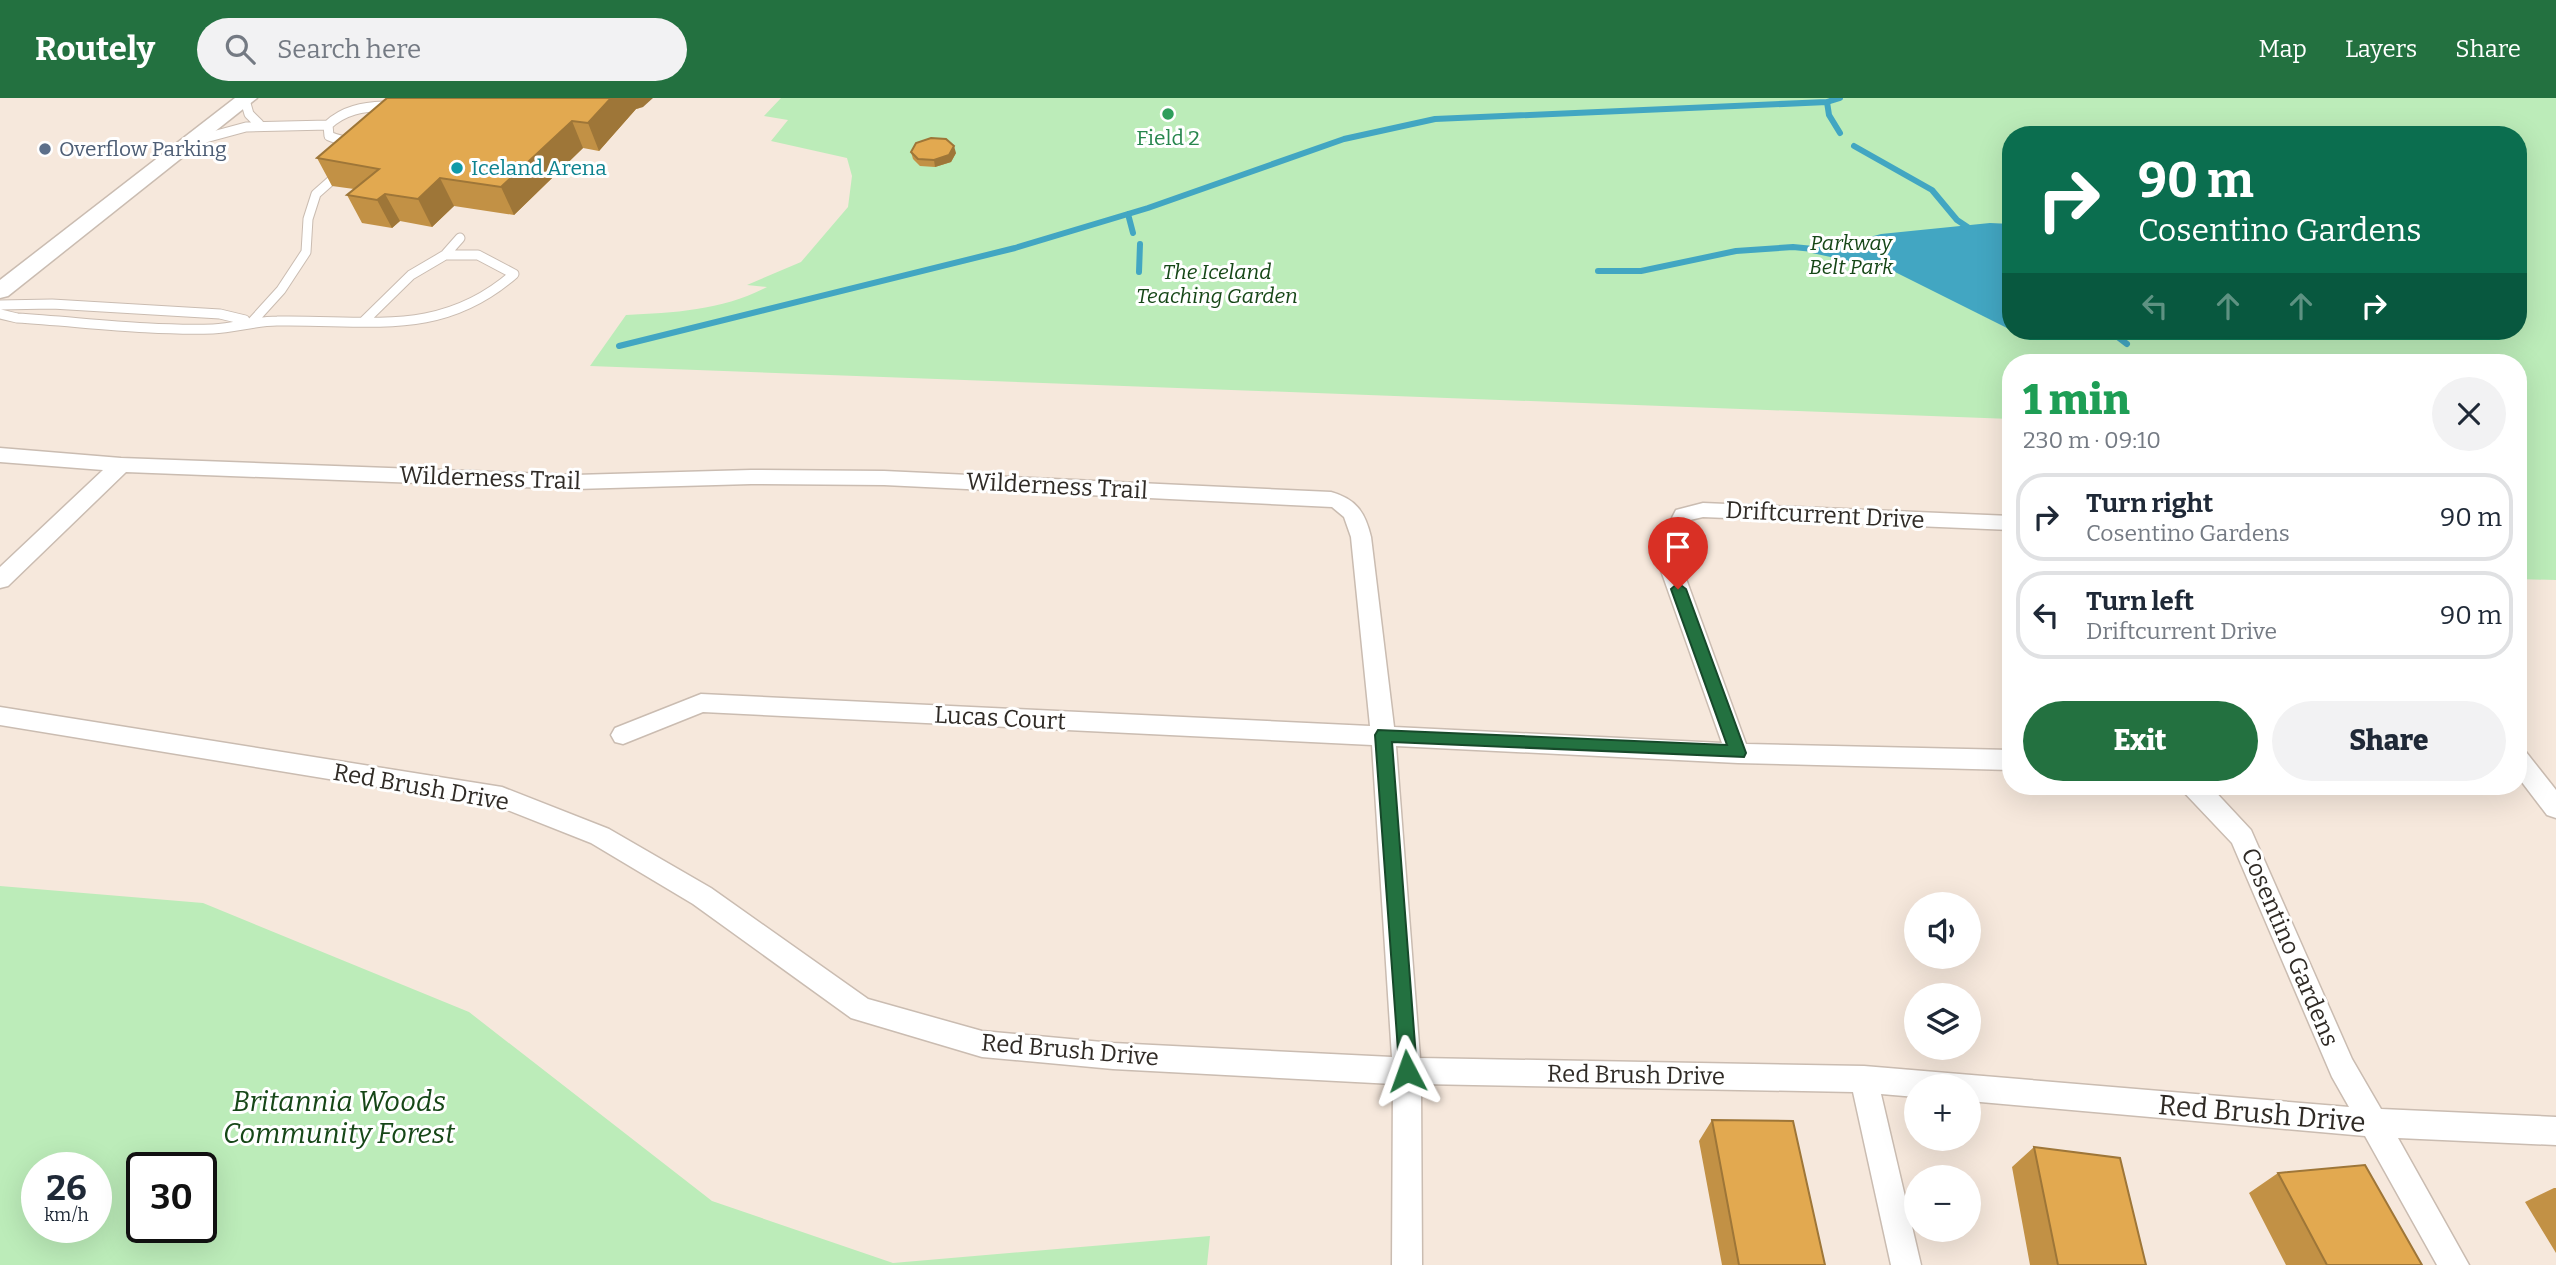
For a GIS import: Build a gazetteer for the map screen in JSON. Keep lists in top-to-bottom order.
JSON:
{
  "streets": {
    "street": [
      "Wilderness Trail",
      "Driftcurrent Drive",
      "Lucas Court",
      "Red Brush Drive",
      "Cosentino Gardens"
    ]
  },
  "crossings": [
    ["Wilderness Trail", "Lucas Court"],
    ["Wilderness Trail", "Red Brush Drive"],
    ["Red Brush Drive", "Cosentino Gardens"]
  ],
  "parks": ["Parkway Belt Park", "The Iceland Teaching Garden", "Britannia Woods Community Forest"],
  "places": ["Field 2", "Overflow Parking", "Iceland Arena"],
  "page": {
    "header": "Routely",
    "search": "Search here",
    "nav": ["Map", "Layers", "Share"],
    "turn": ["90 m", "Cosentino Gardens"],
    "heading": ["1 min", "230 m · 09:10"],
    "list": [
      {
        "name": "Turn right",
        "note": "Cosentino Gardens",
        "value": "90 m"
      },
      {
        "name": "Turn left",
        "note": "Driftcurrent Drive",
        "value": "90 m"
      }
    ],
    "buttons": ["Exit", "Share"],
    "map_buttons": ["+", "−"],
    "speed": "26 km/h",
    "limit": "30"
  }
}
